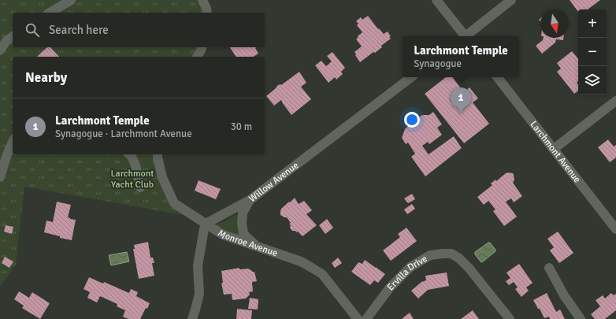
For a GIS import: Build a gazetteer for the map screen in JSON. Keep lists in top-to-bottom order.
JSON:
{
  "streets": {
    "street": [
      "Larchmont Avenue",
      "Willow Avenue",
      "Monroe Avenue",
      "Ervilla Drive"
    ]
  },
  "crossings": [
    ["Willow Avenue", "Monroe Avenue"]
  ],
  "parks": ["Larchmont Yacht Club"],
  "north": "bottom",
  "page": {
    "map_buttons": ["+", "−"],
    "search": "Search here",
    "popup": ["Larchmont Temple", "Synagogue"],
    "heading": "Nearby",
    "pins": "1",
    "list": [
      {
        "mark": "1",
        "name": "Larchmont Temple",
        "note": "Synagogue · Larchmont Avenue",
        "value": "30 m"
      }
    ]
  }
}
